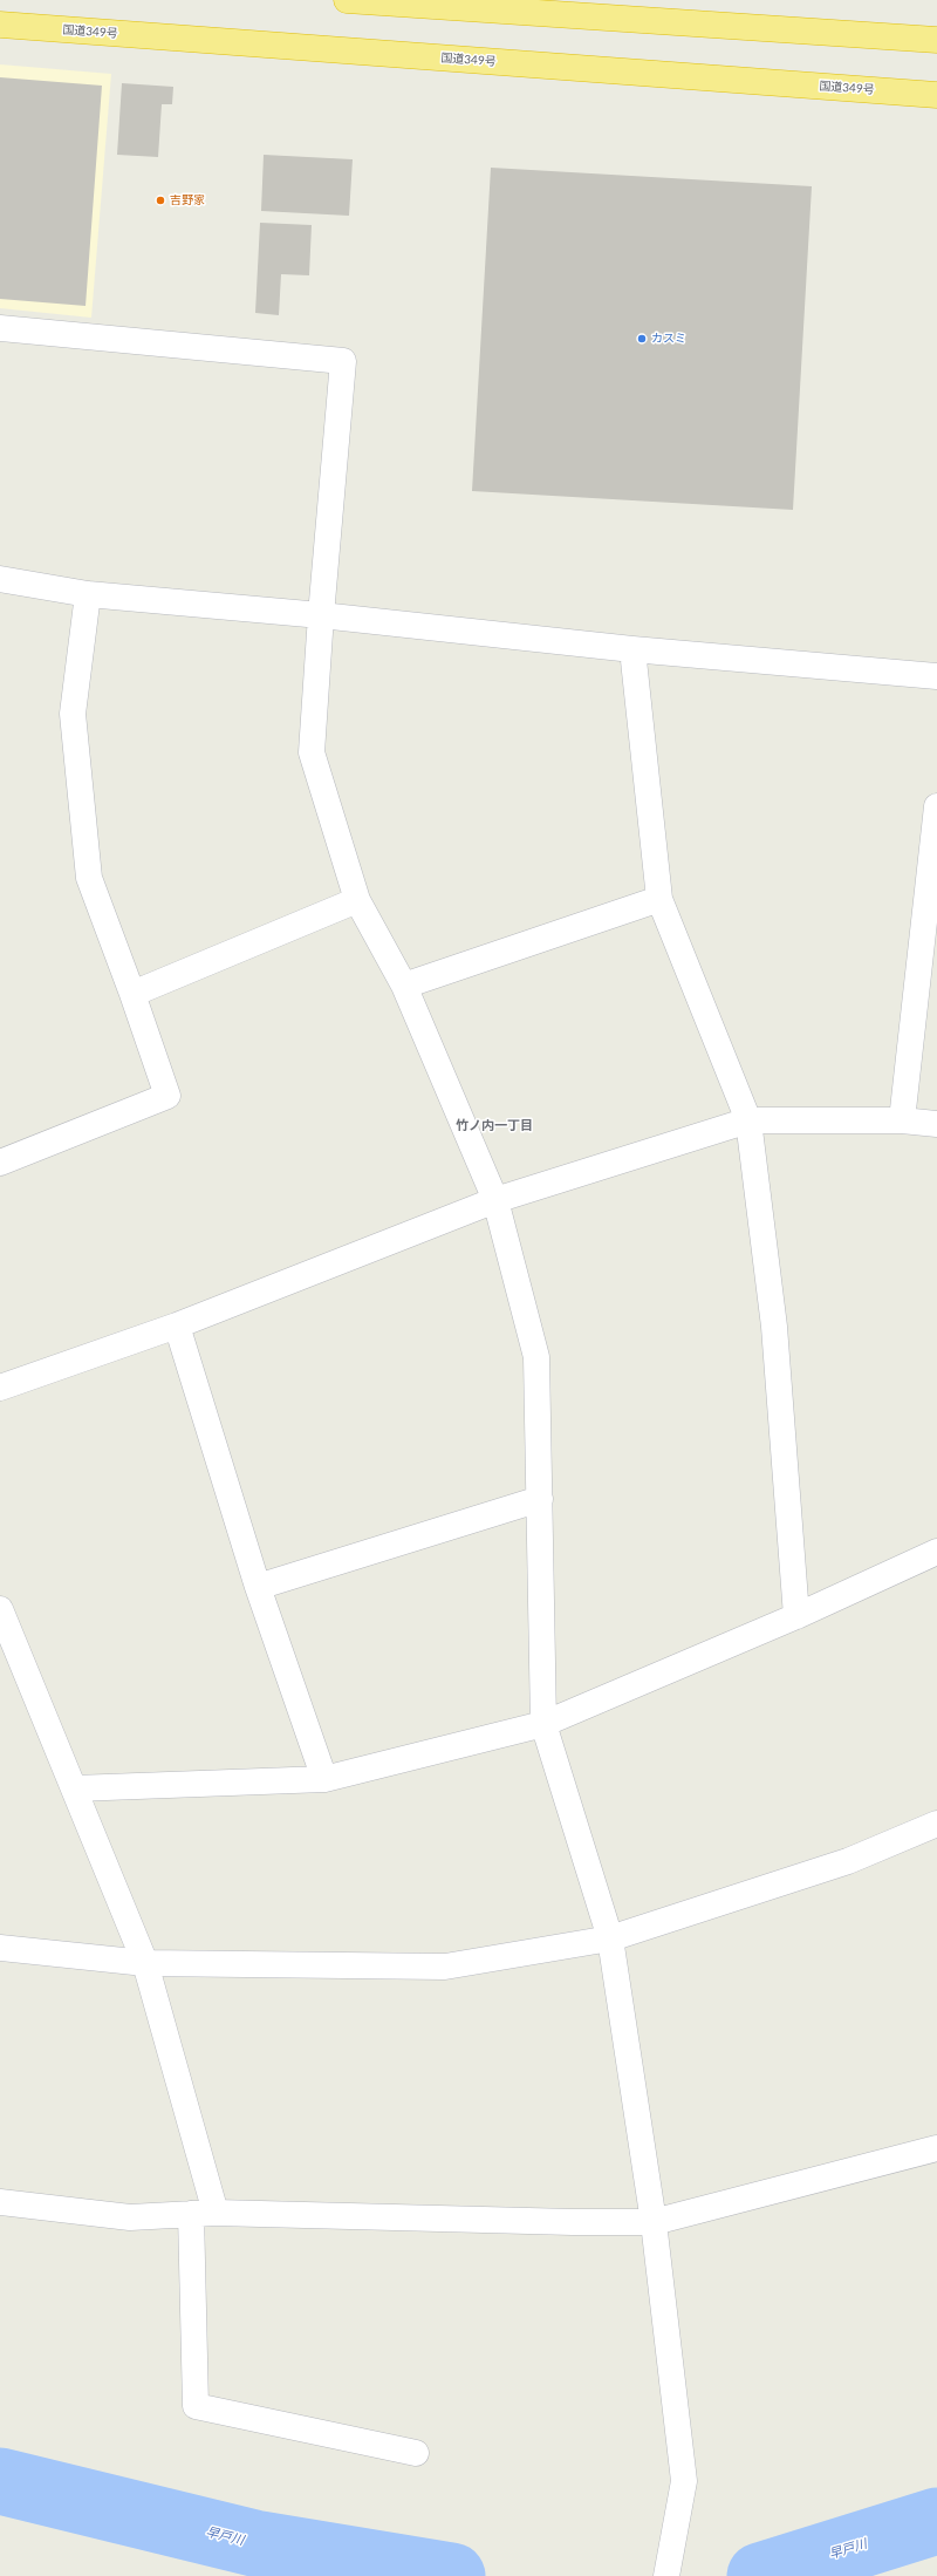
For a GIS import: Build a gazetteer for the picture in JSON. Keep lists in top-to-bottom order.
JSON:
{
  "streets": {
    "highway": ["国道349号"]
  },
  "districts": ["竹ノ内一丁目"],
  "water": ["早戸川"],
  "places": ["吉野家", "カスミ"]
}
